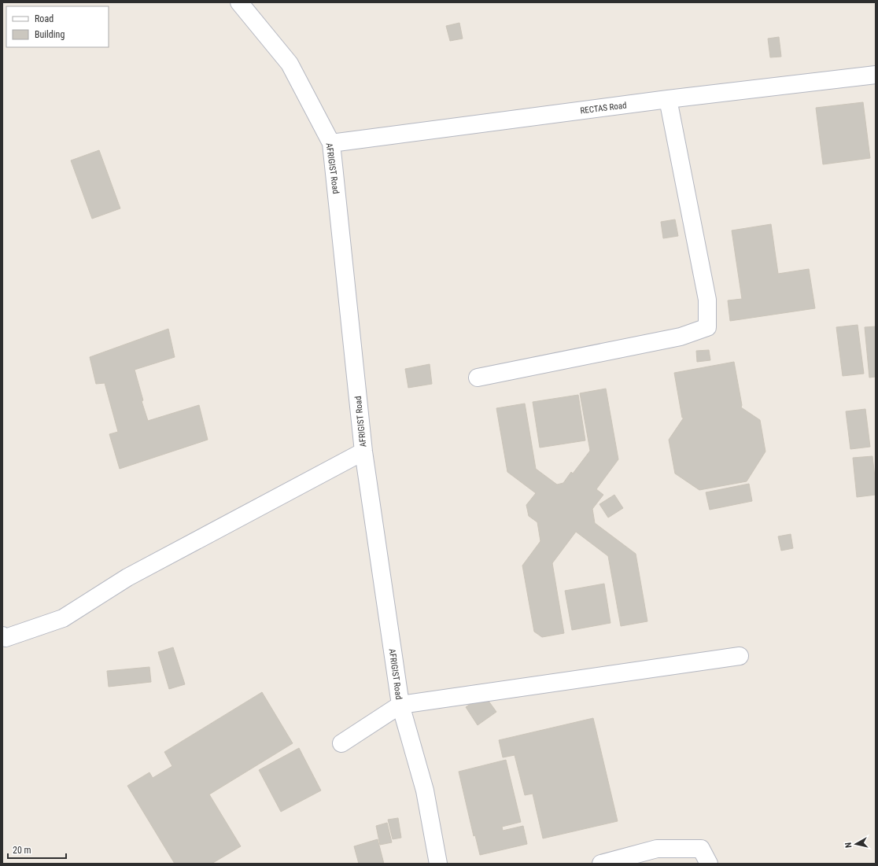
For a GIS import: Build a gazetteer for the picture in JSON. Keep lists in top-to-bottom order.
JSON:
{
  "streets": {
    "street": ["RECTAS Road", "AFRIGIST Road"]
  },
  "crossings": [
    ["RECTAS Road", "AFRIGIST Road"]
  ],
  "legend": ["Road", "Building"],
  "scale_bar": "20 m",
  "north": "left"
}
